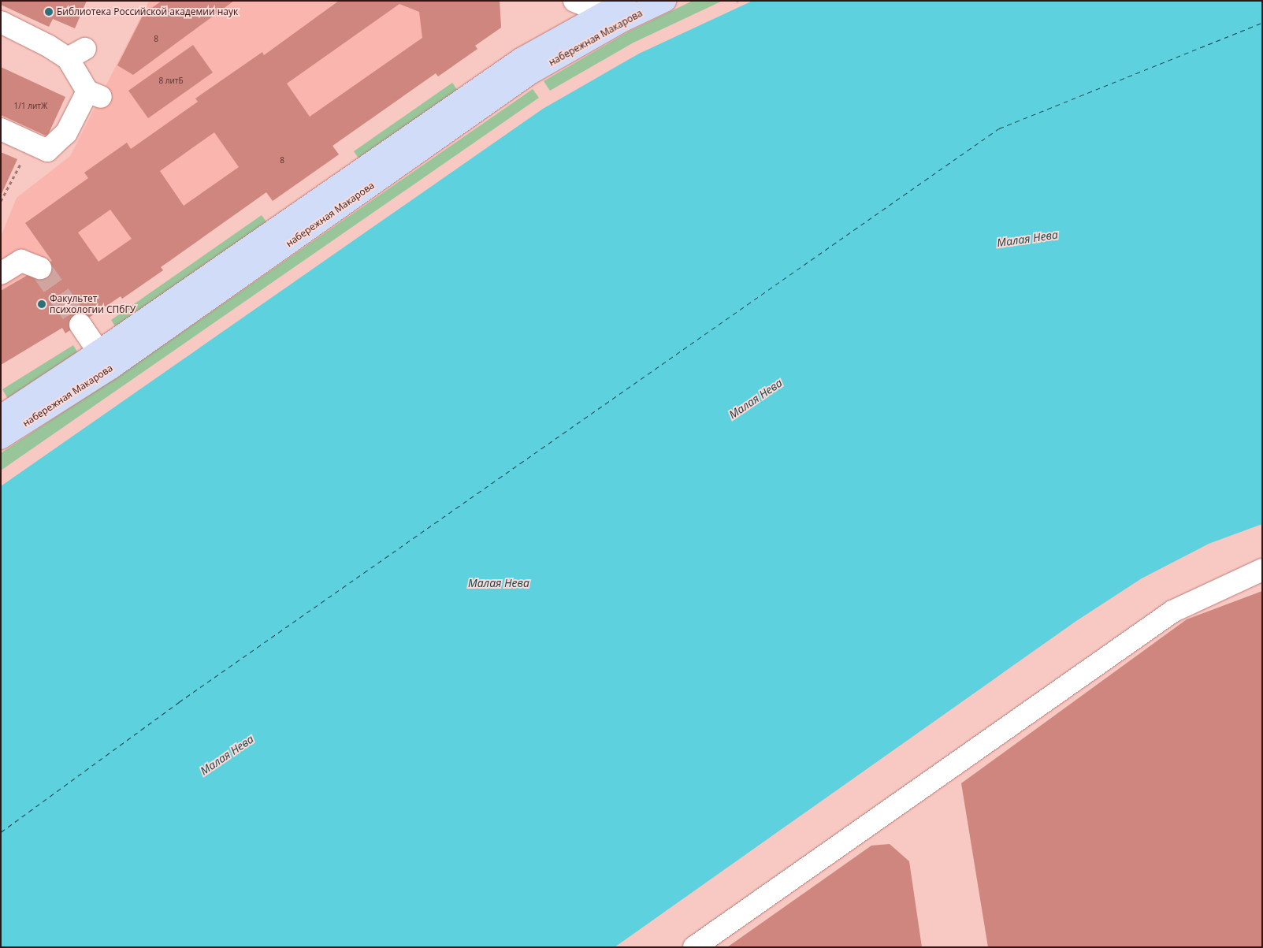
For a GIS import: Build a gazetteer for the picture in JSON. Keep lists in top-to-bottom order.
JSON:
{
  "streets": {
    "main road": ["набережная Макарова"]
  },
  "water": ["Малая Нева"],
  "places": ["Библиотека Российской академии наук", "Факультет психологии СПбГУ"],
  "house_numbers": [
    "8",
    "8 литБ",
    "1/1 литЖ",
    "8"
  ]
}
